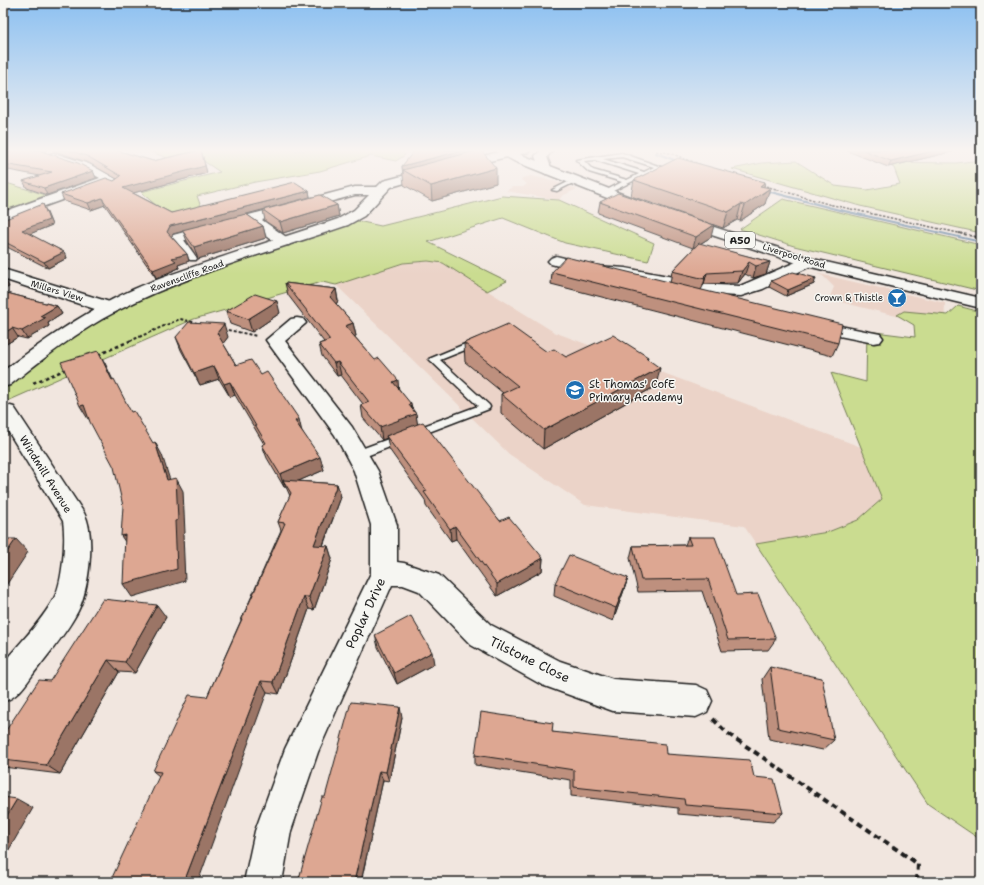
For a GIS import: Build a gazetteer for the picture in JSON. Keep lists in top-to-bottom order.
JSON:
{
  "streets": {
    "street": [
      "A50",
      "Liverpool Road",
      "Ravenscliffe Road",
      "Millers View",
      "Windmill Avenue",
      "Poplar Drive",
      "Tilstone Close"
    ]
  },
  "crossings": [
    ["Ravenscliffe Road", "Millers View"],
    ["Poplar Drive", "Tilstone Close"]
  ],
  "places": {
    "bar": ["Crown & Thistle"],
    "school or university": ["St Thomas' CofE Primary Academy"]
  }
}
